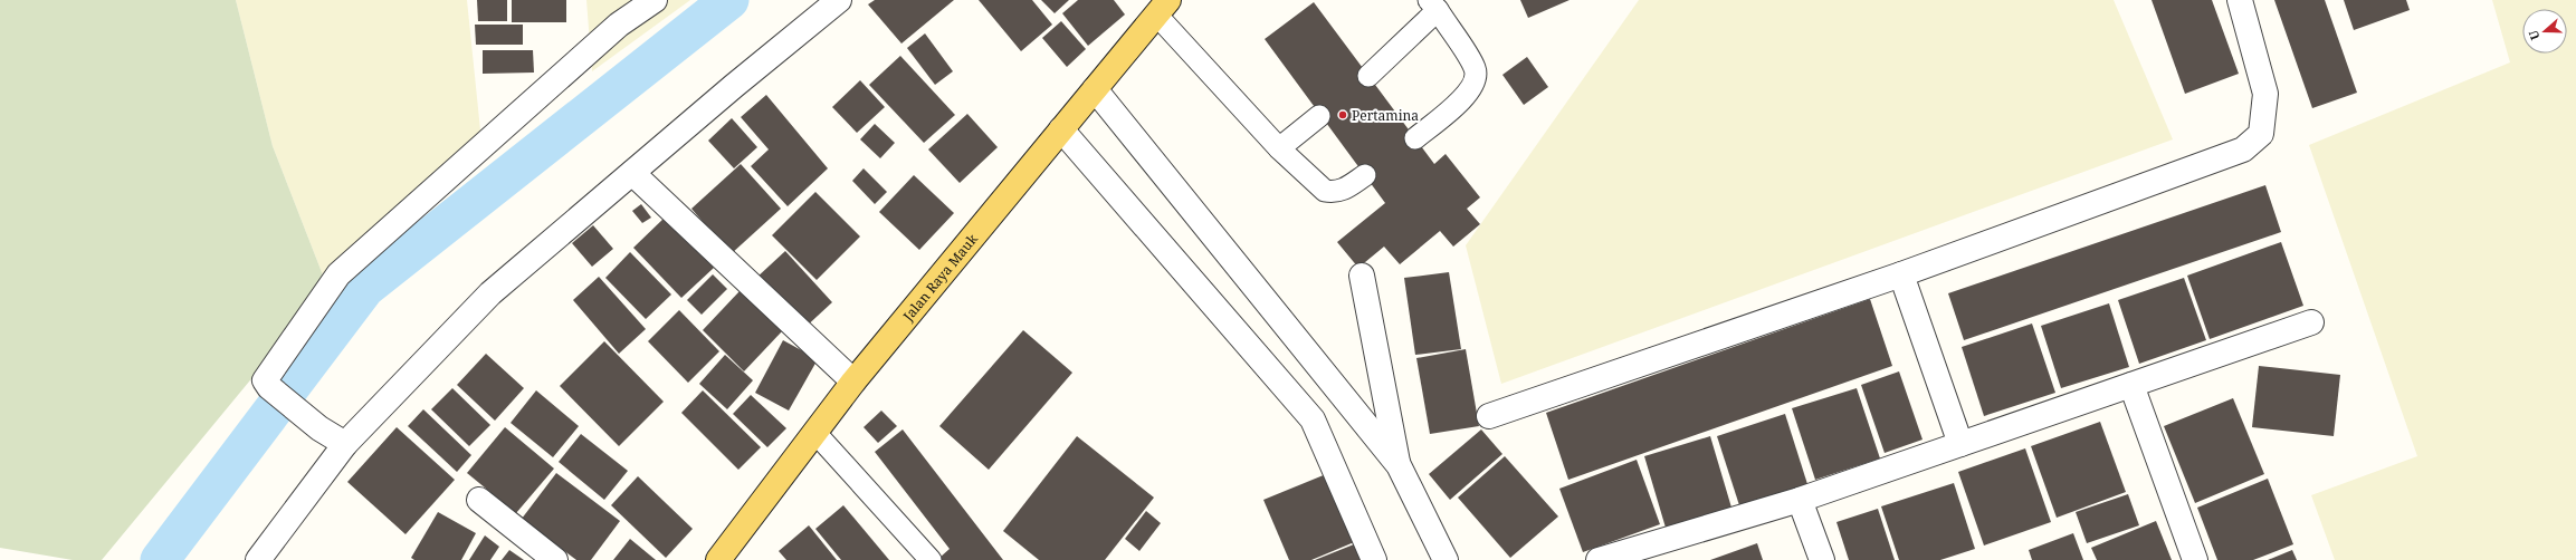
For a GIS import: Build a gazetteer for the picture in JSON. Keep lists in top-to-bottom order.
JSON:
{
  "streets": {
    "main road": ["Jalan Raya Mauk"]
  },
  "places": ["Pertamina"],
  "north": "left"
}
